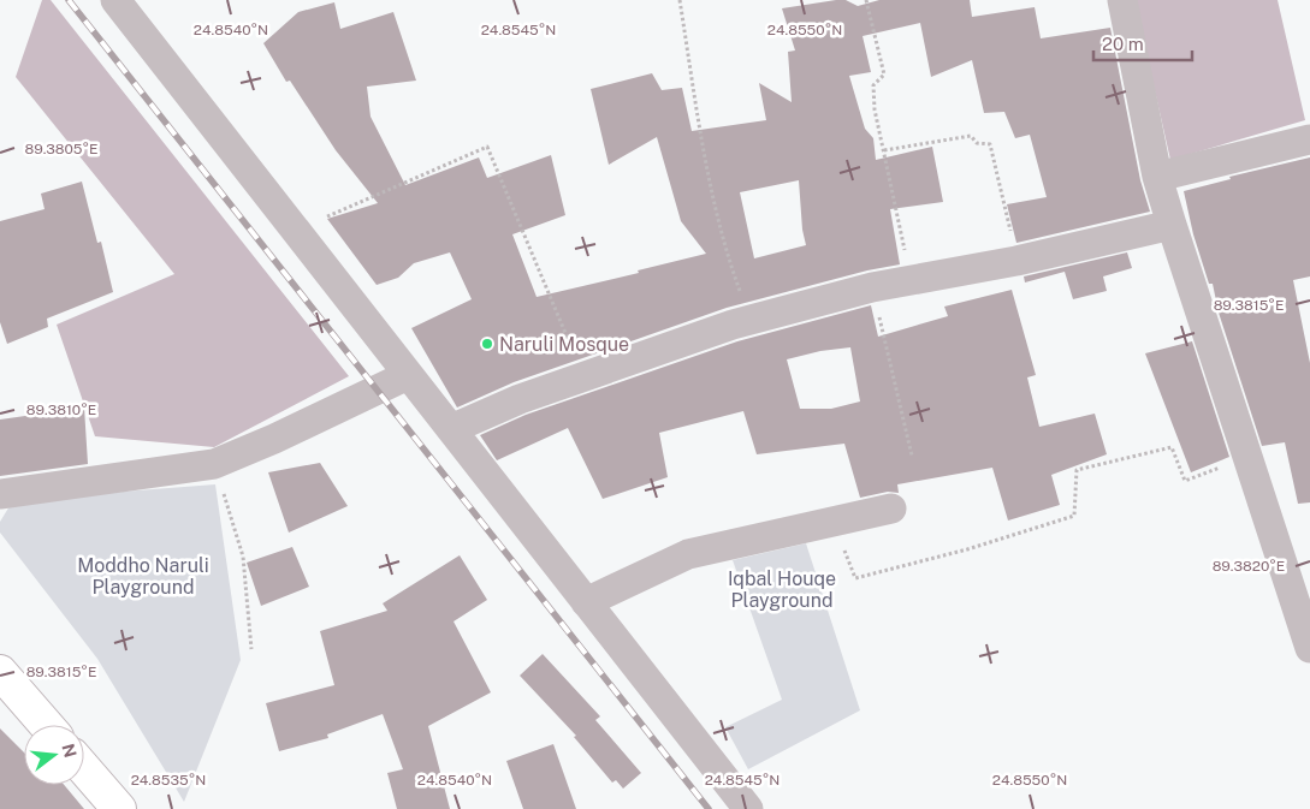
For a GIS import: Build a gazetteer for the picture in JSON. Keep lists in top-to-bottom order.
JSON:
{
  "parks": ["Moddho Naruli Playground", "Iqbal Houqe Playground"],
  "places": ["Naruli Mosque"],
  "scale_bar": "20 m",
  "north": "right",
  "coordinates": [
    "24.8540°N",
    "24.8545°N",
    "24.8550°N",
    "89.3805°E",
    "89.3815°E",
    "89.3810°E",
    "89.3820°E",
    "24.8535°N"
  ]
}
